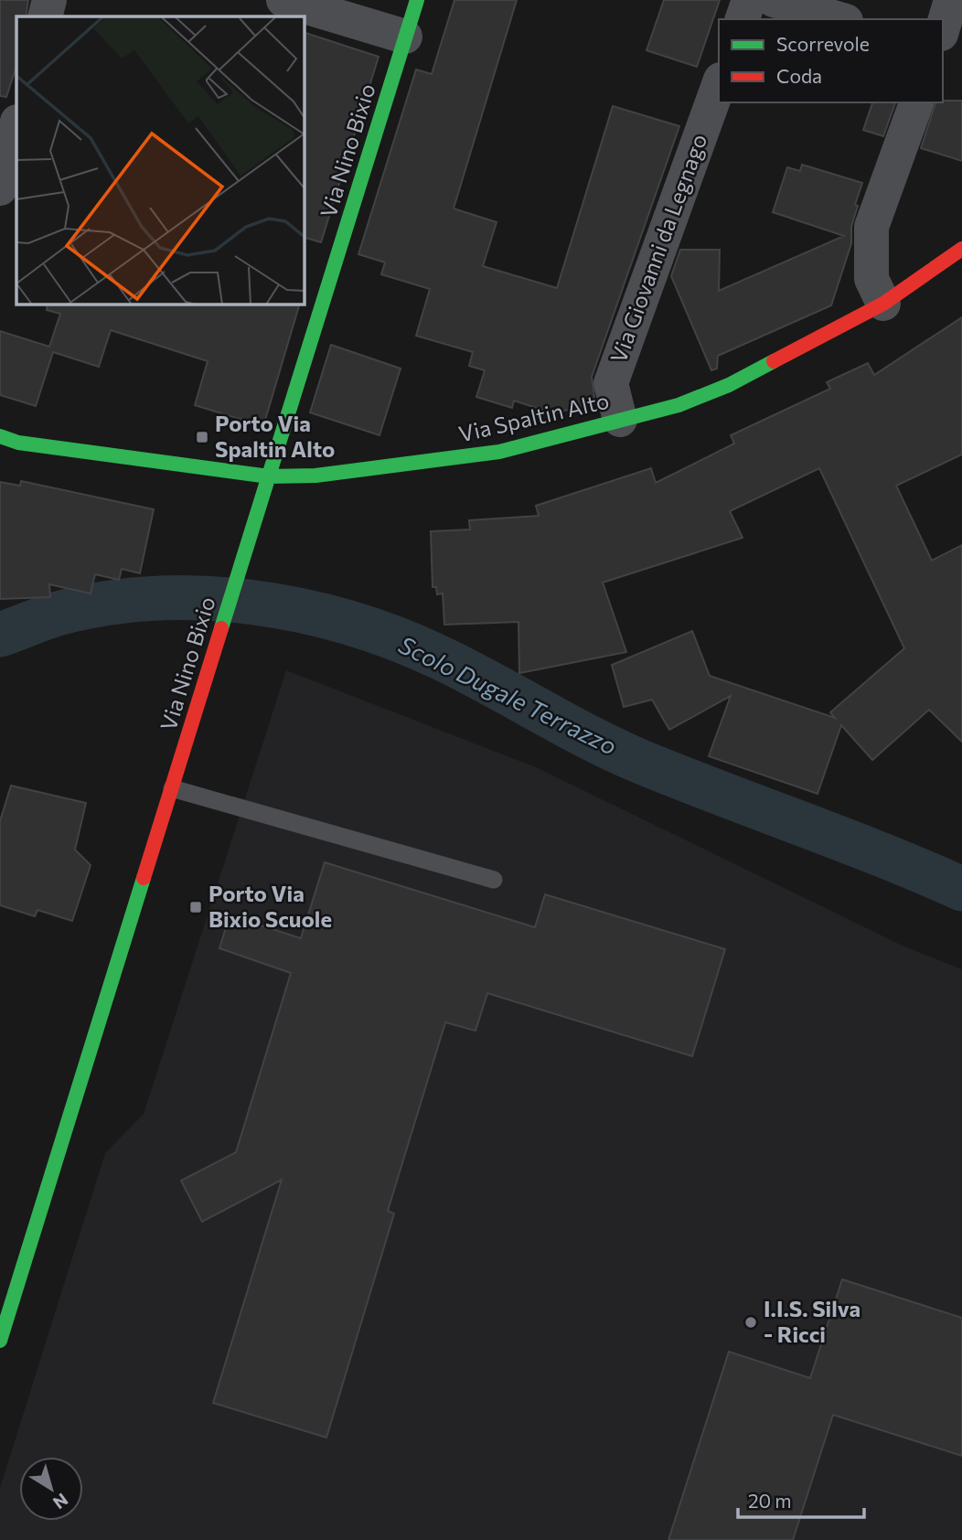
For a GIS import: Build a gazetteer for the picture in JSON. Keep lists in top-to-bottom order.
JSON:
{
  "streets": {
    "street": ["Via Nino Bixio", "Via Giovanni da Legnago", "Via Spaltin Alto"]
  },
  "crossings": [
    ["Via Nino Bixio", "Via Spaltin Alto"],
    ["Via Giovanni da Legnago", "Via Spaltin Alto"]
  ],
  "water": ["Scolo Dugale Terrazzo"],
  "places": {
    "transit": ["Porto Via Spaltin Alto", "Porto Via Bixio Scuole"],
    "other": ["I.I.S. Silva - Ricci"]
  },
  "legend": ["Scorrevole", "Coda"],
  "scale_bar": "20 m",
  "north": "bottom right"
}
